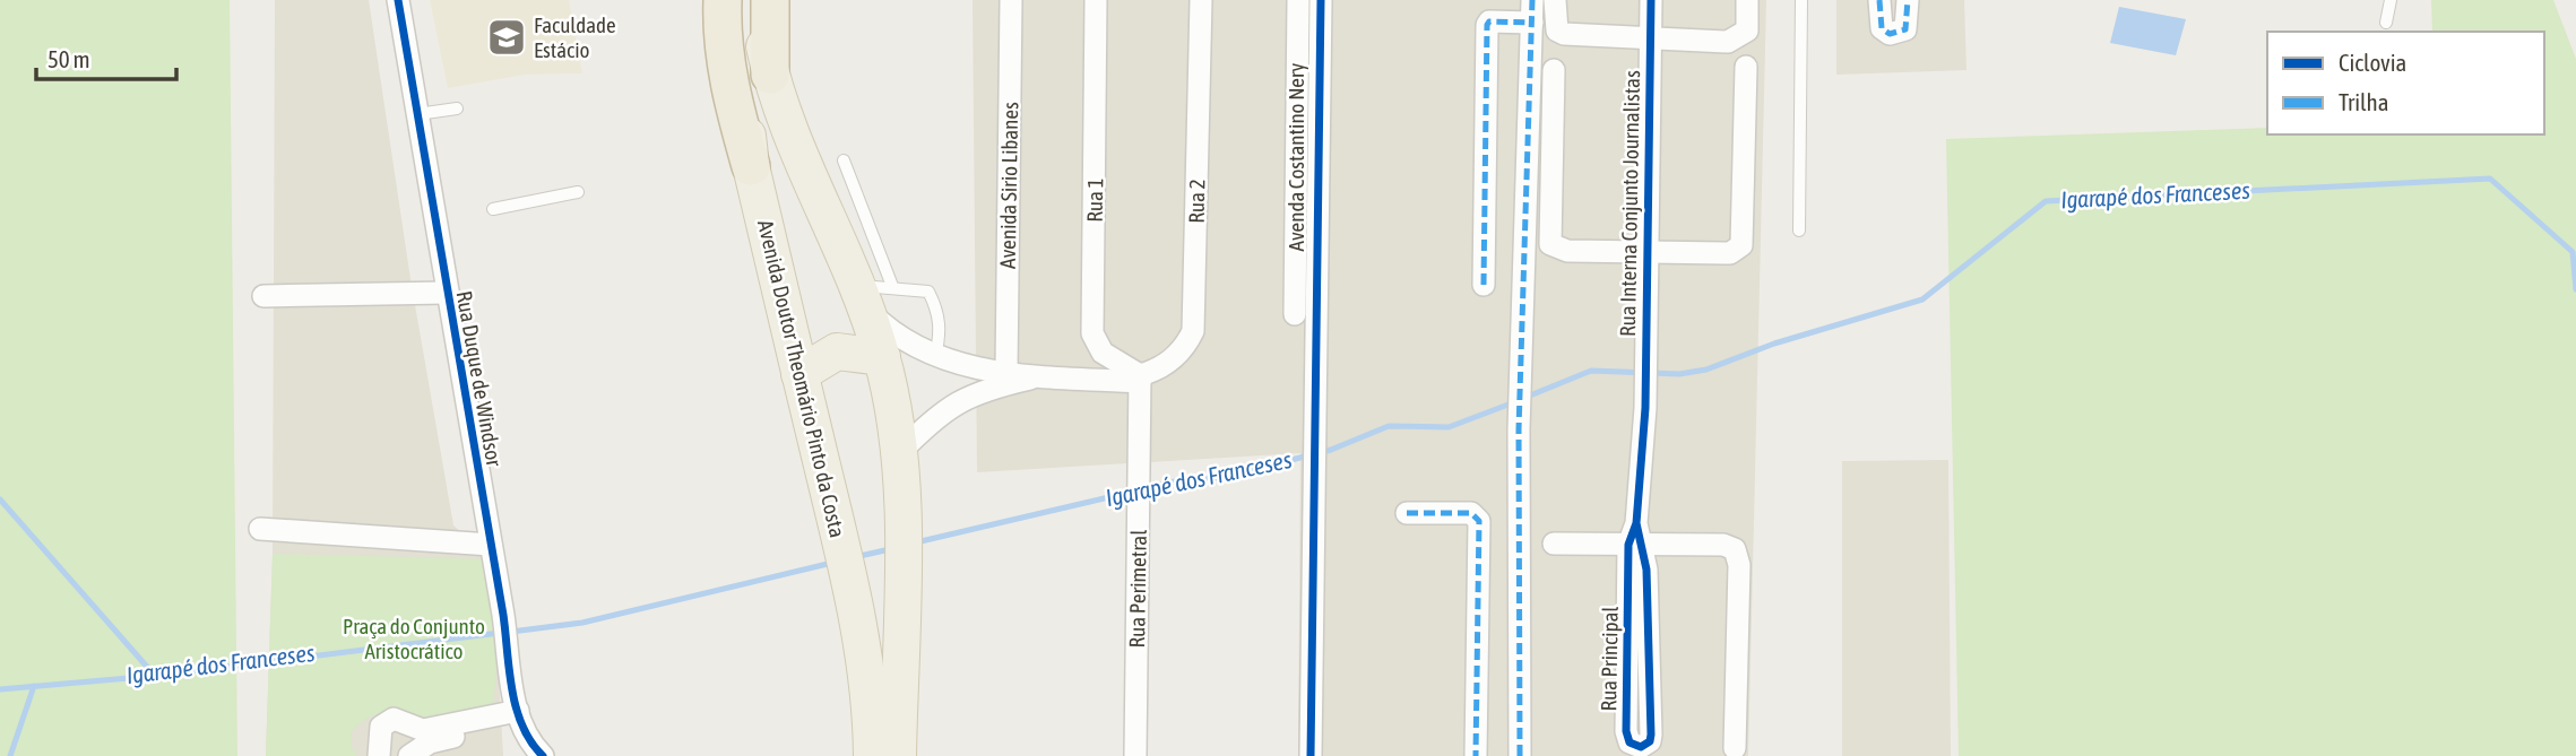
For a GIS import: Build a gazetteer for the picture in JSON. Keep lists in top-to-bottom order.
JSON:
{
  "streets": {
    "main road": ["Avenida Doutor Theomário Pinto da Costa"],
    "street": [
      "Avenda Costantino Nery",
      "Avenida Sirio Libanes",
      "Rua 1",
      "Rua 2",
      "Rua Interna Conjunto Journalistas",
      "Rua Duque de Windsor",
      "Rua Perimetral",
      "Rua Principal"
    ]
  },
  "crossings": [
    ["Rua 1", "Rua 2"],
    ["Rua 1", "Rua Perimetral"],
    ["Rua 2", "Rua Perimetral"],
    ["Rua Interna Conjunto Journalistas", "Rua Principal"]
  ],
  "water": ["Igarapé dos Franceses"],
  "parks": ["Praça do Conjunto Aristocrático"],
  "places": {
    "school or university": ["Faculdade Estácio"]
  },
  "legend": ["Ciclovia", "Trilha"],
  "scale_bar": "50 m"
}
